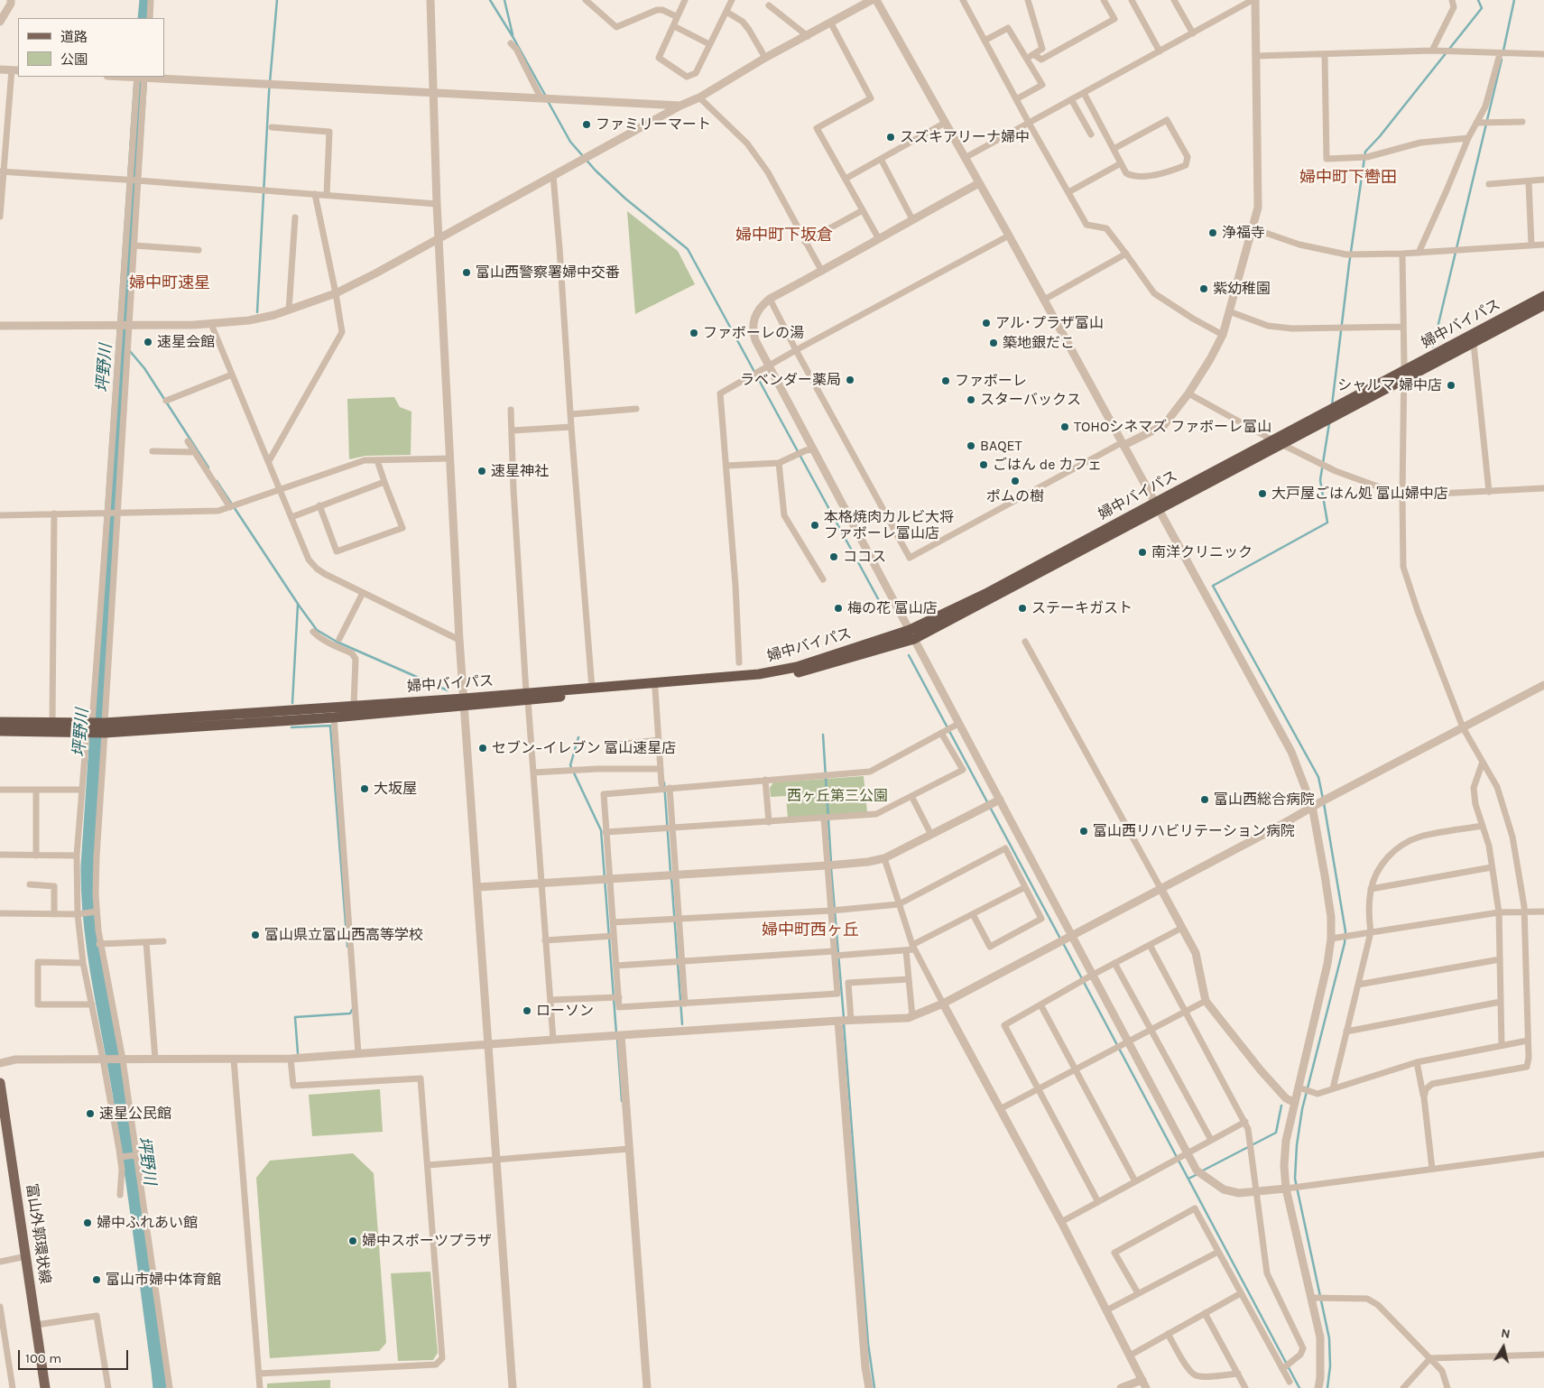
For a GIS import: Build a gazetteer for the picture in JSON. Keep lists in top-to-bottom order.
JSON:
{
  "streets": {
    "highway": ["婦中バイパス"],
    "main road": ["富山外郭環状線"]
  },
  "districts": [
    "婦中町下轡田",
    "婦中町下坂倉",
    "婦中町速星",
    "婦中町西ヶ丘"
  ],
  "water": ["坪野川"],
  "parks": ["西ヶ丘第三公園"],
  "places": [
    "ファミリーマート",
    "スズキアリーナ婦中",
    "浄福寺",
    "富山西警察署婦中交番",
    "紫幼稚園",
    "アル･プラザ富山",
    "ファボーレの湯",
    "速星会館",
    "築地銀だこ",
    "ラベンダー薬局",
    "ファボーレ",
    "シャルマ 婦中店",
    "スターバックス",
    "TOHOシネマズ ファボーレ富山",
    "BAQET",
    "ごはん de カフェ",
    "速星神社",
    "ポムの樹",
    "大戸屋ごはん処 富山婦中店",
    "本格焼肉カルビ大将 ファボーレ富山店",
    "南洋クリニック",
    "ココス",
    "梅の花 富山店",
    "ステーキガスト",
    "セブン−イレブン 富山速星店",
    "大坂屋",
    "富山西総合病院",
    "富山西リハビリテーション病院",
    "富山県立富山西高等学校",
    "ローソン",
    "速星公民館",
    "婦中ふれあい館",
    "婦中スポーツプラザ",
    "富山市婦中体育館"
  ],
  "legend": ["道路", "公園"],
  "scale_bar": "100 m",
  "north": "top"
}
